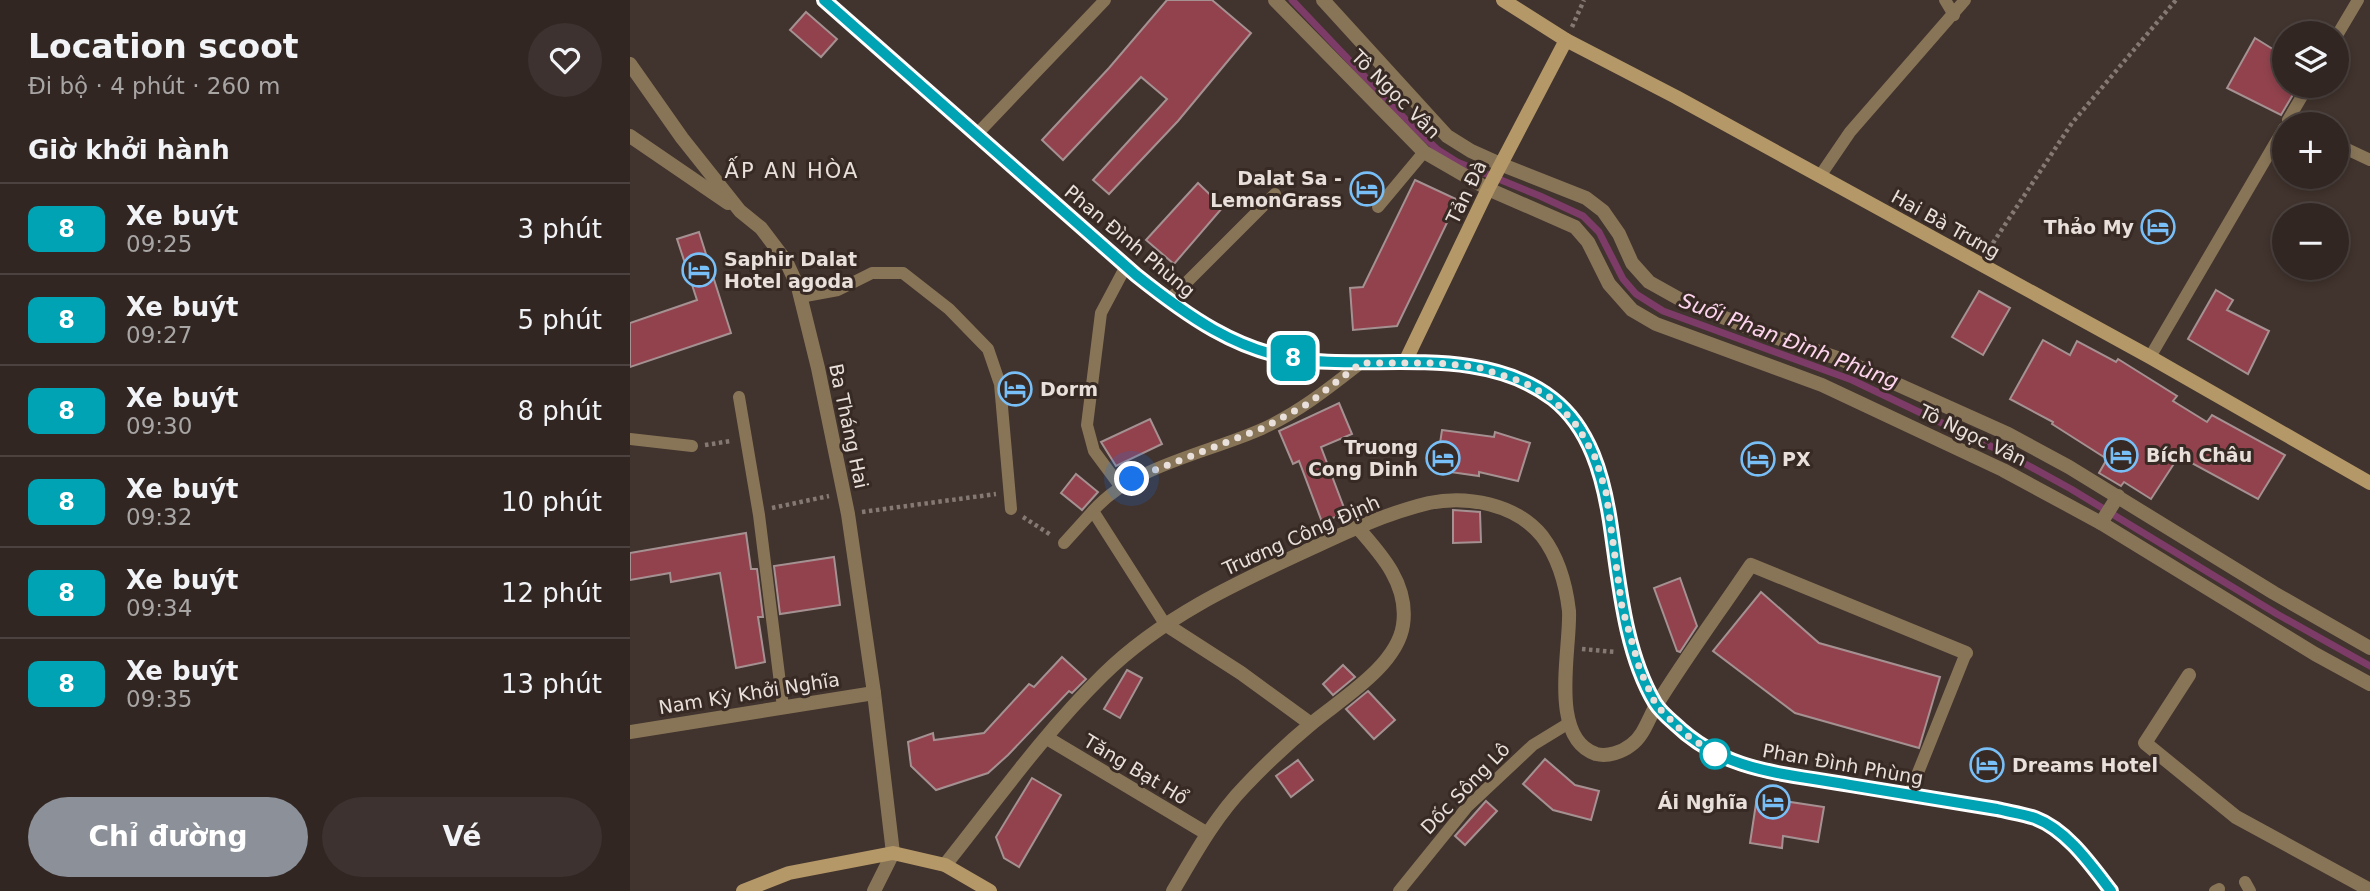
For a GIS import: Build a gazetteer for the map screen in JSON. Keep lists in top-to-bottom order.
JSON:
{
  "streets": {
    "main road": ["Tản Đà", "Hai Bà Trưng", "Phan Đình Phùng"],
    "street": [
      "Tô Ngọc Vân",
      "Ba Tháng Hai",
      "Trương Công Định",
      "Nam Kỳ Khởi Nghĩa",
      "Tăng Bạt Hổ"
    ],
    "lane": ["Dốc Sông Lô"]
  },
  "crossings": [
    ["Tô Ngọc Vân", "Tản Đà"],
    ["Tản Đà", "Hai Bà Trưng"],
    ["Tản Đà", "Phan Đình Phùng"],
    ["Phan Đình Phùng", "Trương Công Định"],
    ["Phan Đình Phùng", "Dốc Sông Lô"],
    ["Ba Tháng Hai", "Nam Kỳ Khởi Nghĩa"],
    ["Trương Công Định", "Tăng Bạt Hổ"],
    ["Trương Công Định", "Dốc Sông Lô"]
  ],
  "districts": ["ẤP AN HÒA"],
  "water": ["Suối Phan Đình Phùng"],
  "places": {
    "hotel": [
      "Dalat Sa - LemonGrass",
      "Thảo My",
      "Saphir Dalat Hotel agoda",
      "Dorm",
      "Bích Châu",
      "Truong Cong Dinh",
      "PX",
      "Dreams Hotel",
      "Ái Nghĩa"
    ]
  },
  "lines": ["bus line 8"],
  "page": {
    "heading": [
      ["Location scoot", "Đi bộ · 4 phút · 260 m"],
      "Giờ khởi hành"
    ],
    "on_map": "8",
    "map_buttons": ["+", "−"],
    "list": [
      {
        "mark": "8",
        "name": "Xe buýt",
        "note": "09:25",
        "value": "3 phút"
      },
      {
        "mark": "8",
        "name": "Xe buýt",
        "note": "09:27",
        "value": "5 phút"
      },
      {
        "mark": "8",
        "name": "Xe buýt",
        "note": "09:30",
        "value": "8 phút"
      },
      {
        "mark": "8",
        "name": "Xe buýt",
        "note": "09:32",
        "value": "10 phút"
      },
      {
        "mark": "8",
        "name": "Xe buýt",
        "note": "09:34",
        "value": "12 phút"
      },
      {
        "mark": "8",
        "name": "Xe buýt",
        "note": "09:35",
        "value": "13 phút"
      }
    ],
    "buttons": ["Chỉ đường", "Vé"]
  }
}
